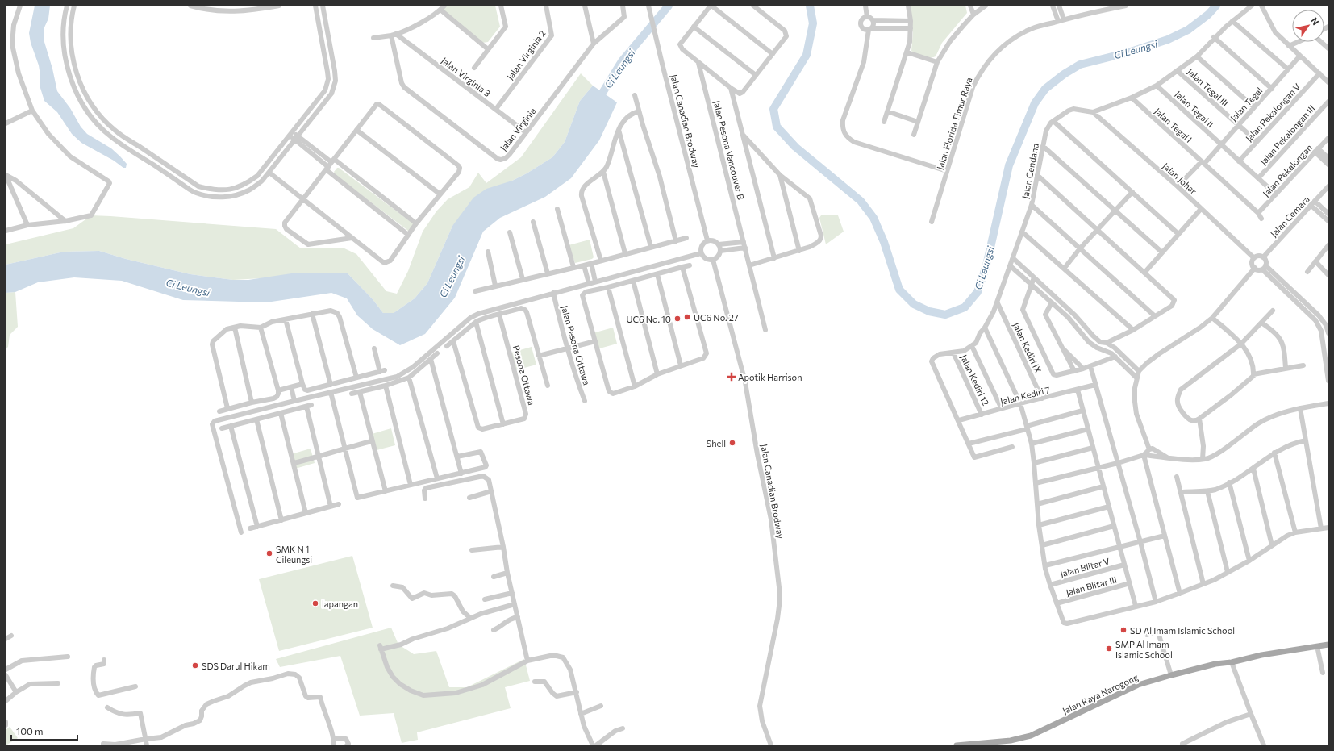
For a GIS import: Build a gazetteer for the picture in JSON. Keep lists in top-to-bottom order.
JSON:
{
  "streets": {
    "main road": ["Jalan Raya Narogong"],
    "street": [
      "Jalan Virginia 2",
      "Jalan Virginia 3",
      "Jalan Tegal III",
      "Jalan Tegal",
      "Jalan Tegal II",
      "Jalan Pekalongan V",
      "Jalan Canadian Brodway",
      "Jalan Florida Timur Raya",
      "Jalan Tegal I",
      "Jalan Virginia",
      "Jalan Pekalongan III",
      "Jalan Pesona Vancouver B",
      "Jalan Pekalongan",
      "Jalan Cendana",
      "Jalan Johar",
      "Jalan Cemara",
      "Jalan Pesona Ottawa",
      "Jalan Kediri IX",
      "Pesona Ottawa",
      "Jalan Kediri 12",
      "Jalan Kediri 7",
      "Jalan Blitar V",
      "Jalan Blitar III"
    ]
  },
  "crossings": [
    ["Jalan Virginia 2", "Jalan Virginia 3"],
    ["Jalan Virginia 3", "Jalan Virginia"],
    ["Jalan Tegal III", "Jalan Tegal"],
    ["Jalan Tegal III", "Jalan Pekalongan V"],
    ["Jalan Tegal", "Jalan Tegal II"],
    ["Jalan Tegal", "Jalan Tegal I"],
    ["Jalan Tegal", "Jalan Johar"],
    ["Jalan Tegal II", "Jalan Pekalongan V"],
    ["Jalan Tegal II", "Jalan Pekalongan III"],
    ["Jalan Tegal II", "Jalan Pekalongan"],
    ["Jalan Tegal I", "Jalan Pekalongan"],
    ["Jalan Cendana", "Jalan Johar"],
    ["Jalan Cendana", "Jalan Kediri IX"],
    ["Jalan Johar", "Jalan Cemara"],
    ["Jalan Kediri IX", "Jalan Kediri 7"],
    ["Jalan Kediri 12", "Jalan Kediri 7"]
  ],
  "water": ["Ci Leungsi"],
  "places": {
    "other": [
      "UC6 No. 27",
      "UC6 No. 10",
      "Shell",
      "SMK N 1 Cileungsi",
      "lapangan",
      "SD Al Imam Islamic School",
      "SMP Al Imam Islamic School",
      "SDS Darul Hikam"
    ],
    "health": ["Apotik Harrison"]
  },
  "scale_bar": "100 m",
  "north": "top right"
}
